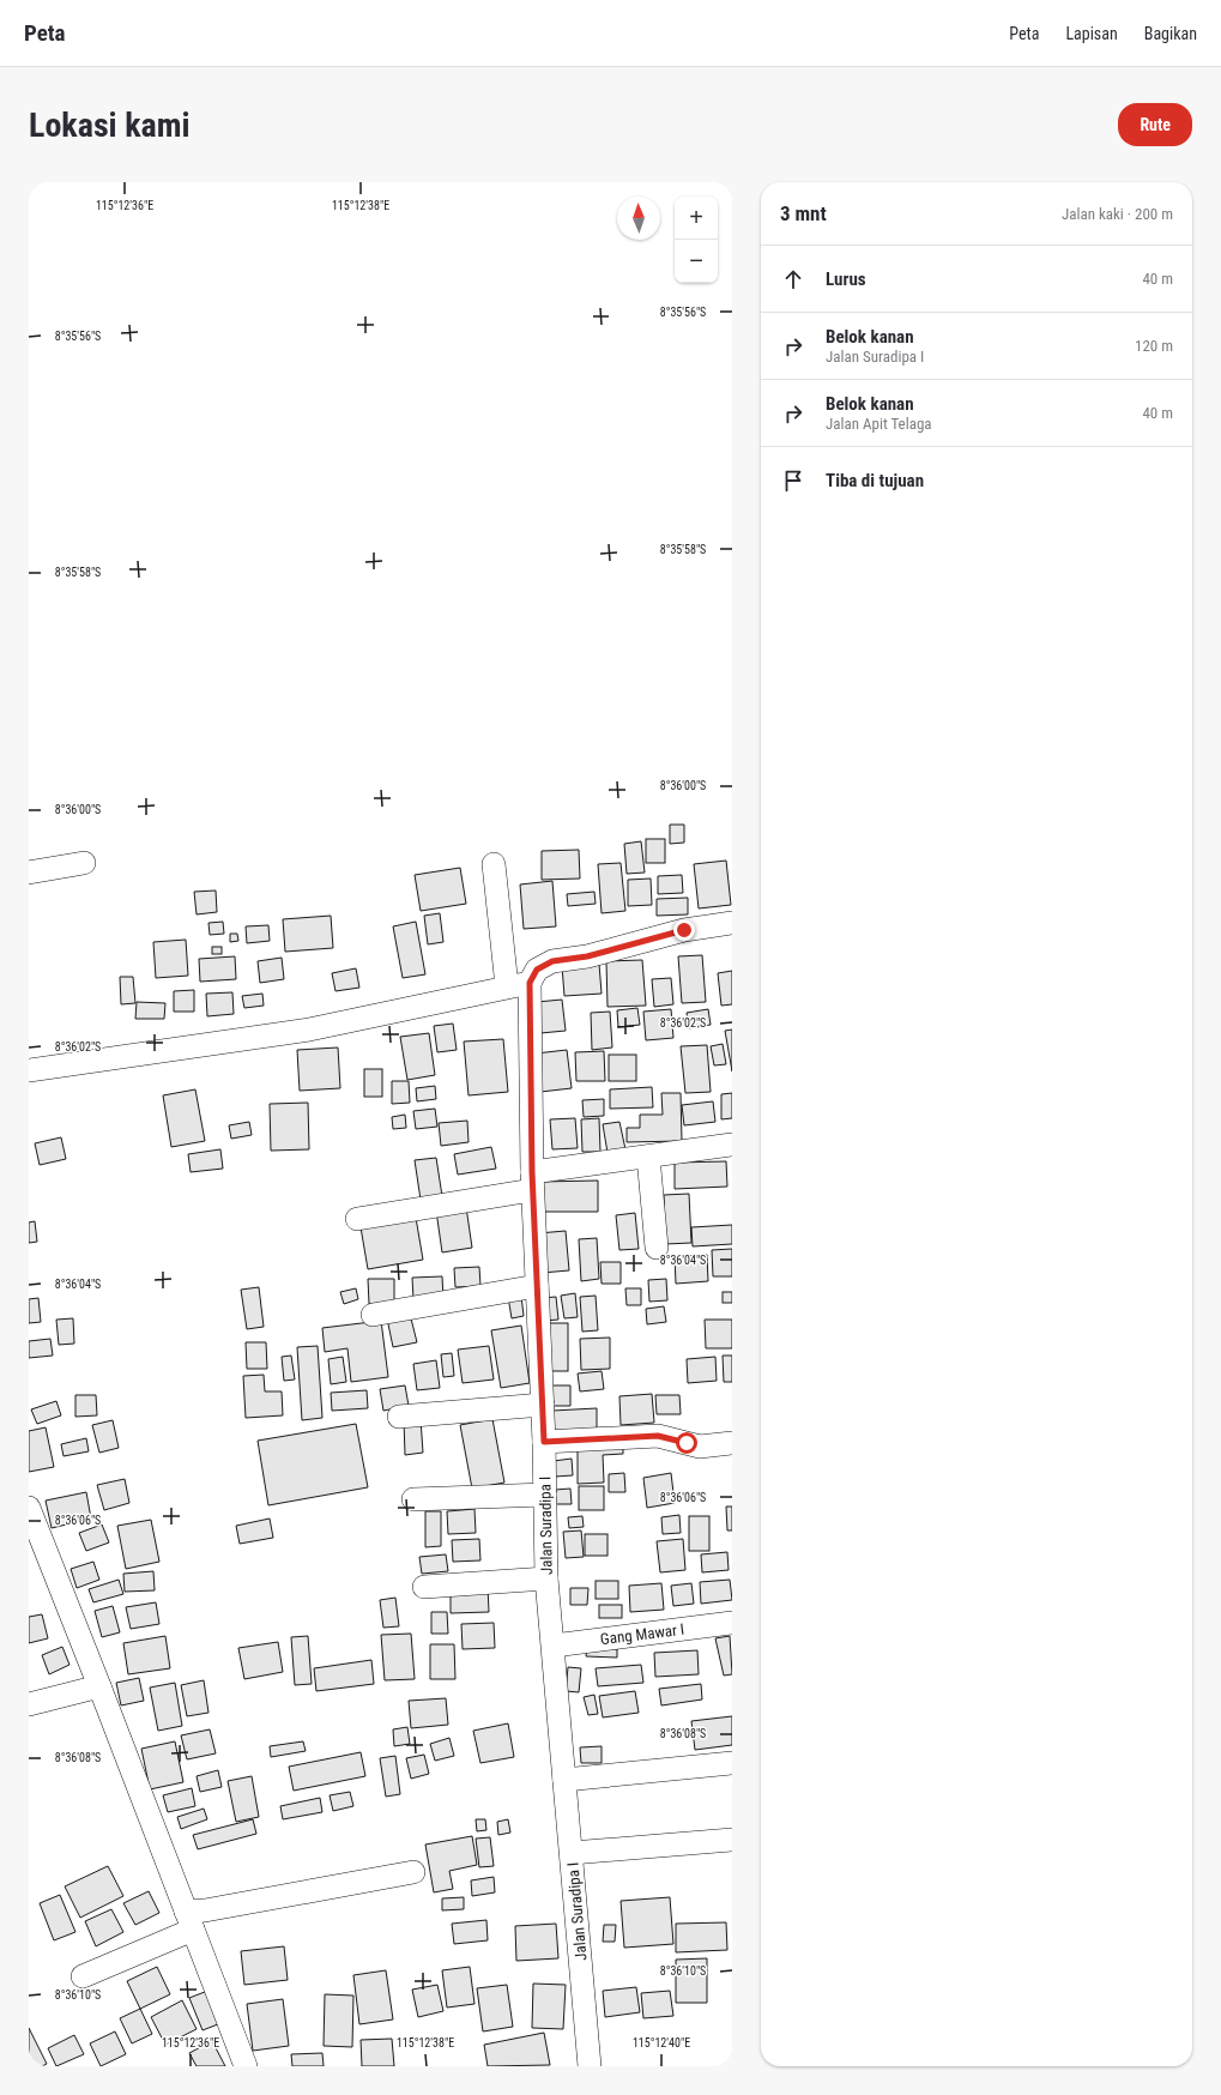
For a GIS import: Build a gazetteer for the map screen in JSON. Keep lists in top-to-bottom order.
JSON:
{
  "streets": {
    "street": ["Jalan Suradipa I", "Gang Mawar I"]
  },
  "crossings": [
    ["Jalan Suradipa I", "Gang Mawar I"]
  ],
  "north": "top",
  "page": {
    "header": "Peta",
    "nav": ["Peta", "Lapisan", "Bagikan"],
    "buttons": "Rute",
    "title": "Lokasi kami",
    "heading": ["3 mnt", "Jalan kaki · 200 m"],
    "map_buttons": ["+", "−"],
    "list": [
      ["Lurus", "40 m"],
      ["Belok kanan", "Jalan Suradipa I", "120 m"],
      ["Belok kanan", "Jalan Apit Telaga", "40 m"],
      "Tiba di tujuan"
    ]
  },
  "coordinates": [
    "115°12'36\"E",
    "115°12'38\"E",
    "8°35'56\"S",
    "8°35'58\"S",
    "8°36'00\"S",
    "8°36'02\"S",
    "8°36'04\"S",
    "8°36'06\"S",
    "8°36'08\"S",
    "8°36'10\"S",
    "115°12'40\"E"
  ]
}
